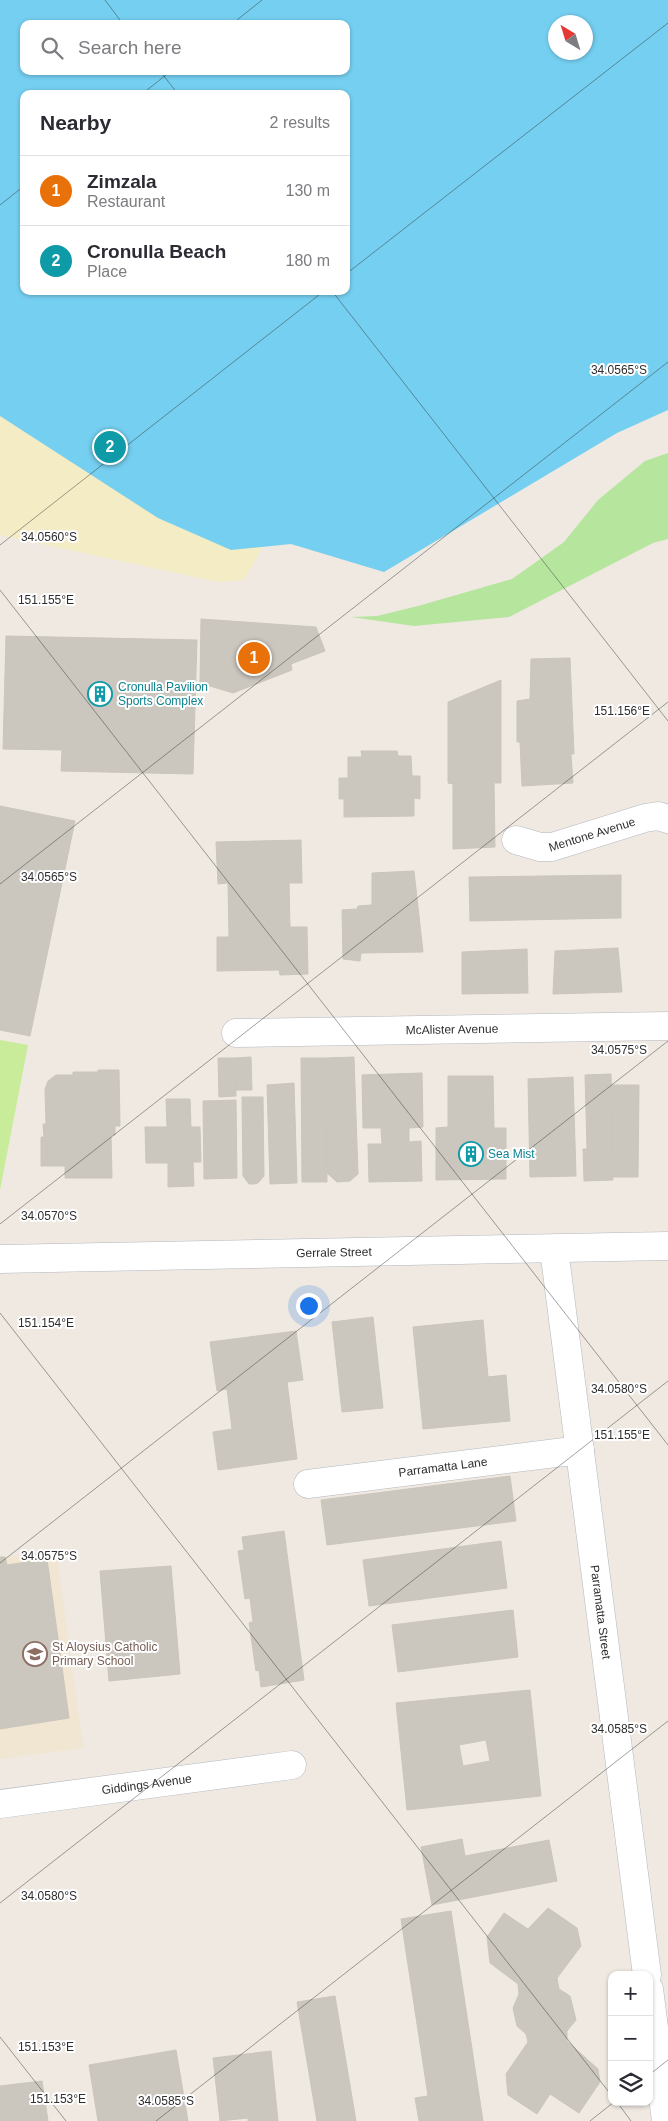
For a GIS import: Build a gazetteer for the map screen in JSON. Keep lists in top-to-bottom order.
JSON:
{
  "streets": {
    "street": [
      "Mentone Avenue",
      "McAlister Avenue",
      "Gerrale Street",
      "Parramatta Lane",
      "Parramatta Street",
      "Giddings Avenue"
    ]
  },
  "crossings": [
    ["Gerrale Street", "Parramatta Street"],
    ["Parramatta Lane", "Parramatta Street"]
  ],
  "places": {
    "building": ["Cronulla Pavilion Sports Complex", "Sea Mist"],
    "school or university": ["St Aloysius Catholic Primary School"]
  },
  "north": "top left",
  "page": {
    "search": "Search here",
    "heading": ["Nearby", "2 results"],
    "list": [
      {
        "mark": "1",
        "name": "Zimzala",
        "note": "Restaurant",
        "value": "130 m"
      },
      {
        "mark": "2",
        "name": "Cronulla Beach",
        "note": "Place",
        "value": "180 m"
      }
    ],
    "pins": ["2", "1"],
    "map_buttons": ["+", "−"]
  },
  "coordinates": [
    "34.0565°S",
    "34.0560°S",
    "151.155°E",
    "151.156°E",
    "34.0575°S",
    "34.0570°S",
    "151.154°E",
    "34.0580°S",
    "34.0585°S",
    "151.153°E"
  ]
}
